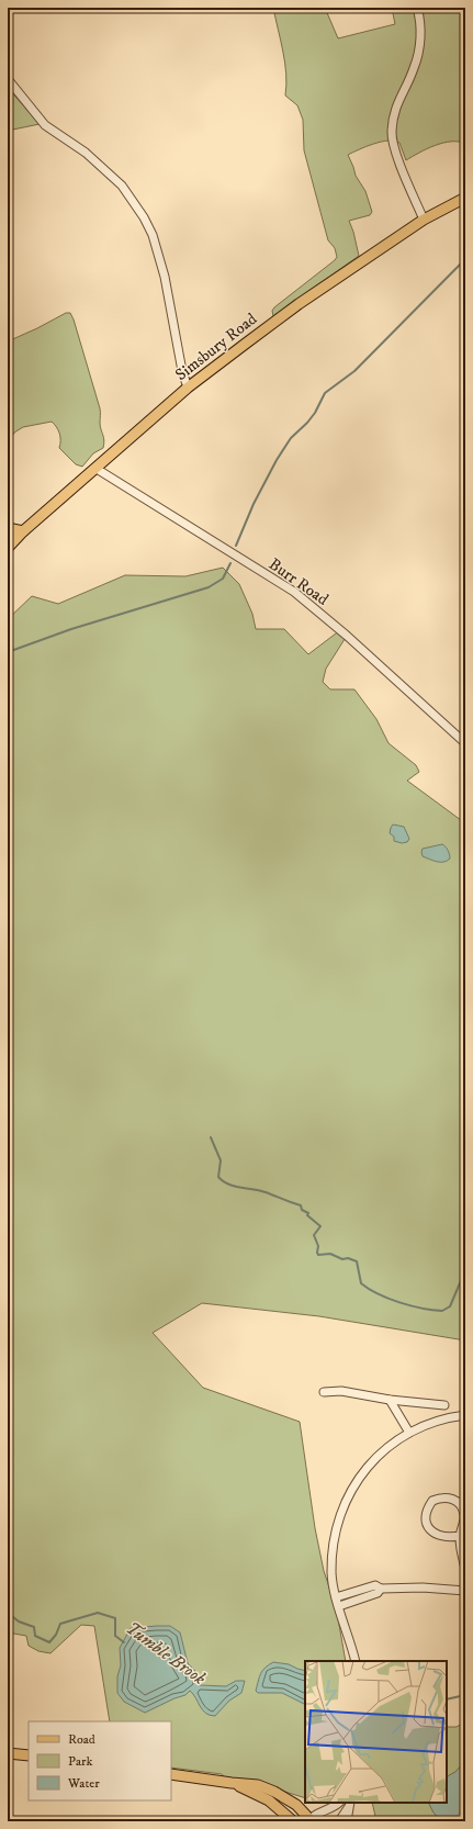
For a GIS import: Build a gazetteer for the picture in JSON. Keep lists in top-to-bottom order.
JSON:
{
  "streets": {
    "main road": ["Simsbury Road"],
    "street": ["Burr Road"]
  },
  "crossings": [
    ["Simsbury Road", "Burr Road"]
  ],
  "water": ["Tumble Brook"],
  "legend": ["Road", "Park", "Water"]
}
